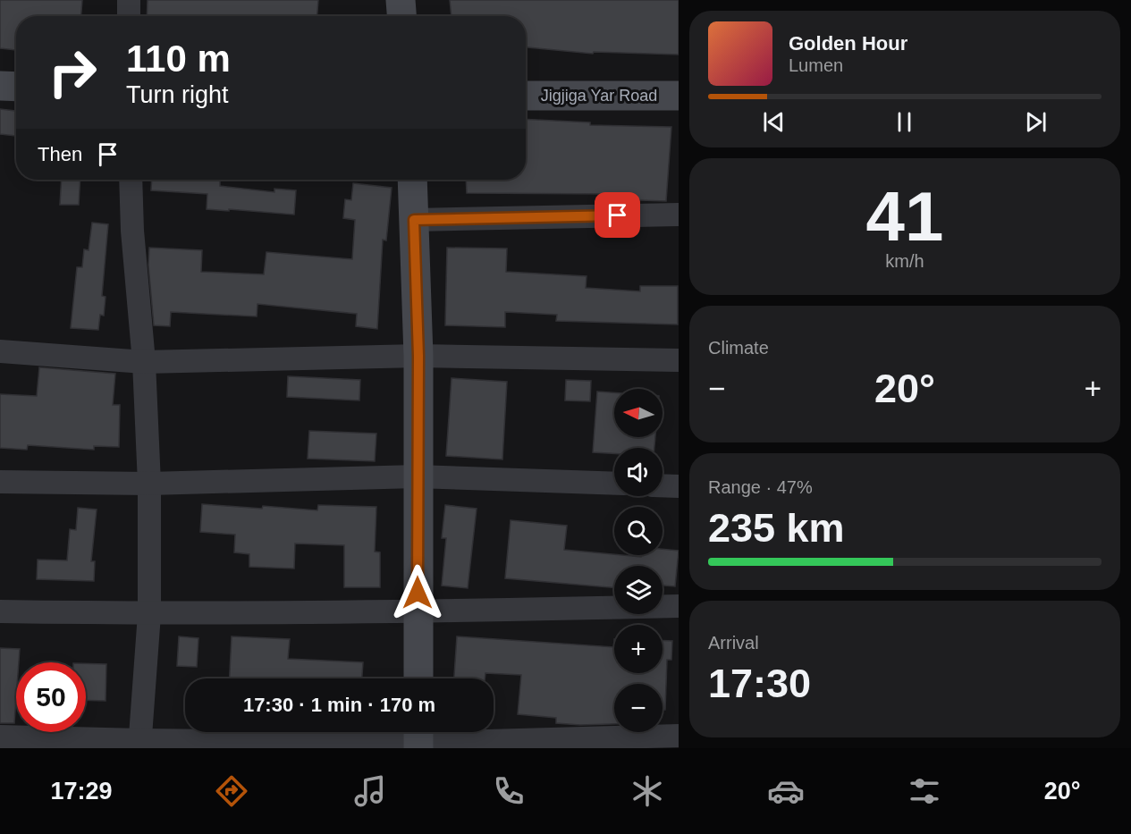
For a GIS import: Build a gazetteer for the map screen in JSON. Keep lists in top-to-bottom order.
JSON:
{
  "streets": {
    "main road": ["Jigjiga Yar Road"]
  },
  "north": "left",
  "page": {
    "turn": ["110 m", "Turn right"],
    "song": ["Golden Hour", "Lumen"],
    "then": "Then",
    "tile": [
      ["41", "km/h"],
      "Climate",
      ["Range · 47%", "235 km"],
      ["Arrival", "17:30"]
    ],
    "heat": ["−", "20°", "+"],
    "map_buttons": ["+", "−"],
    "limit": "50",
    "trip": "17:30 · 1 min · 170 m",
    "tabs": ["17:29", "20°"]
  }
}
